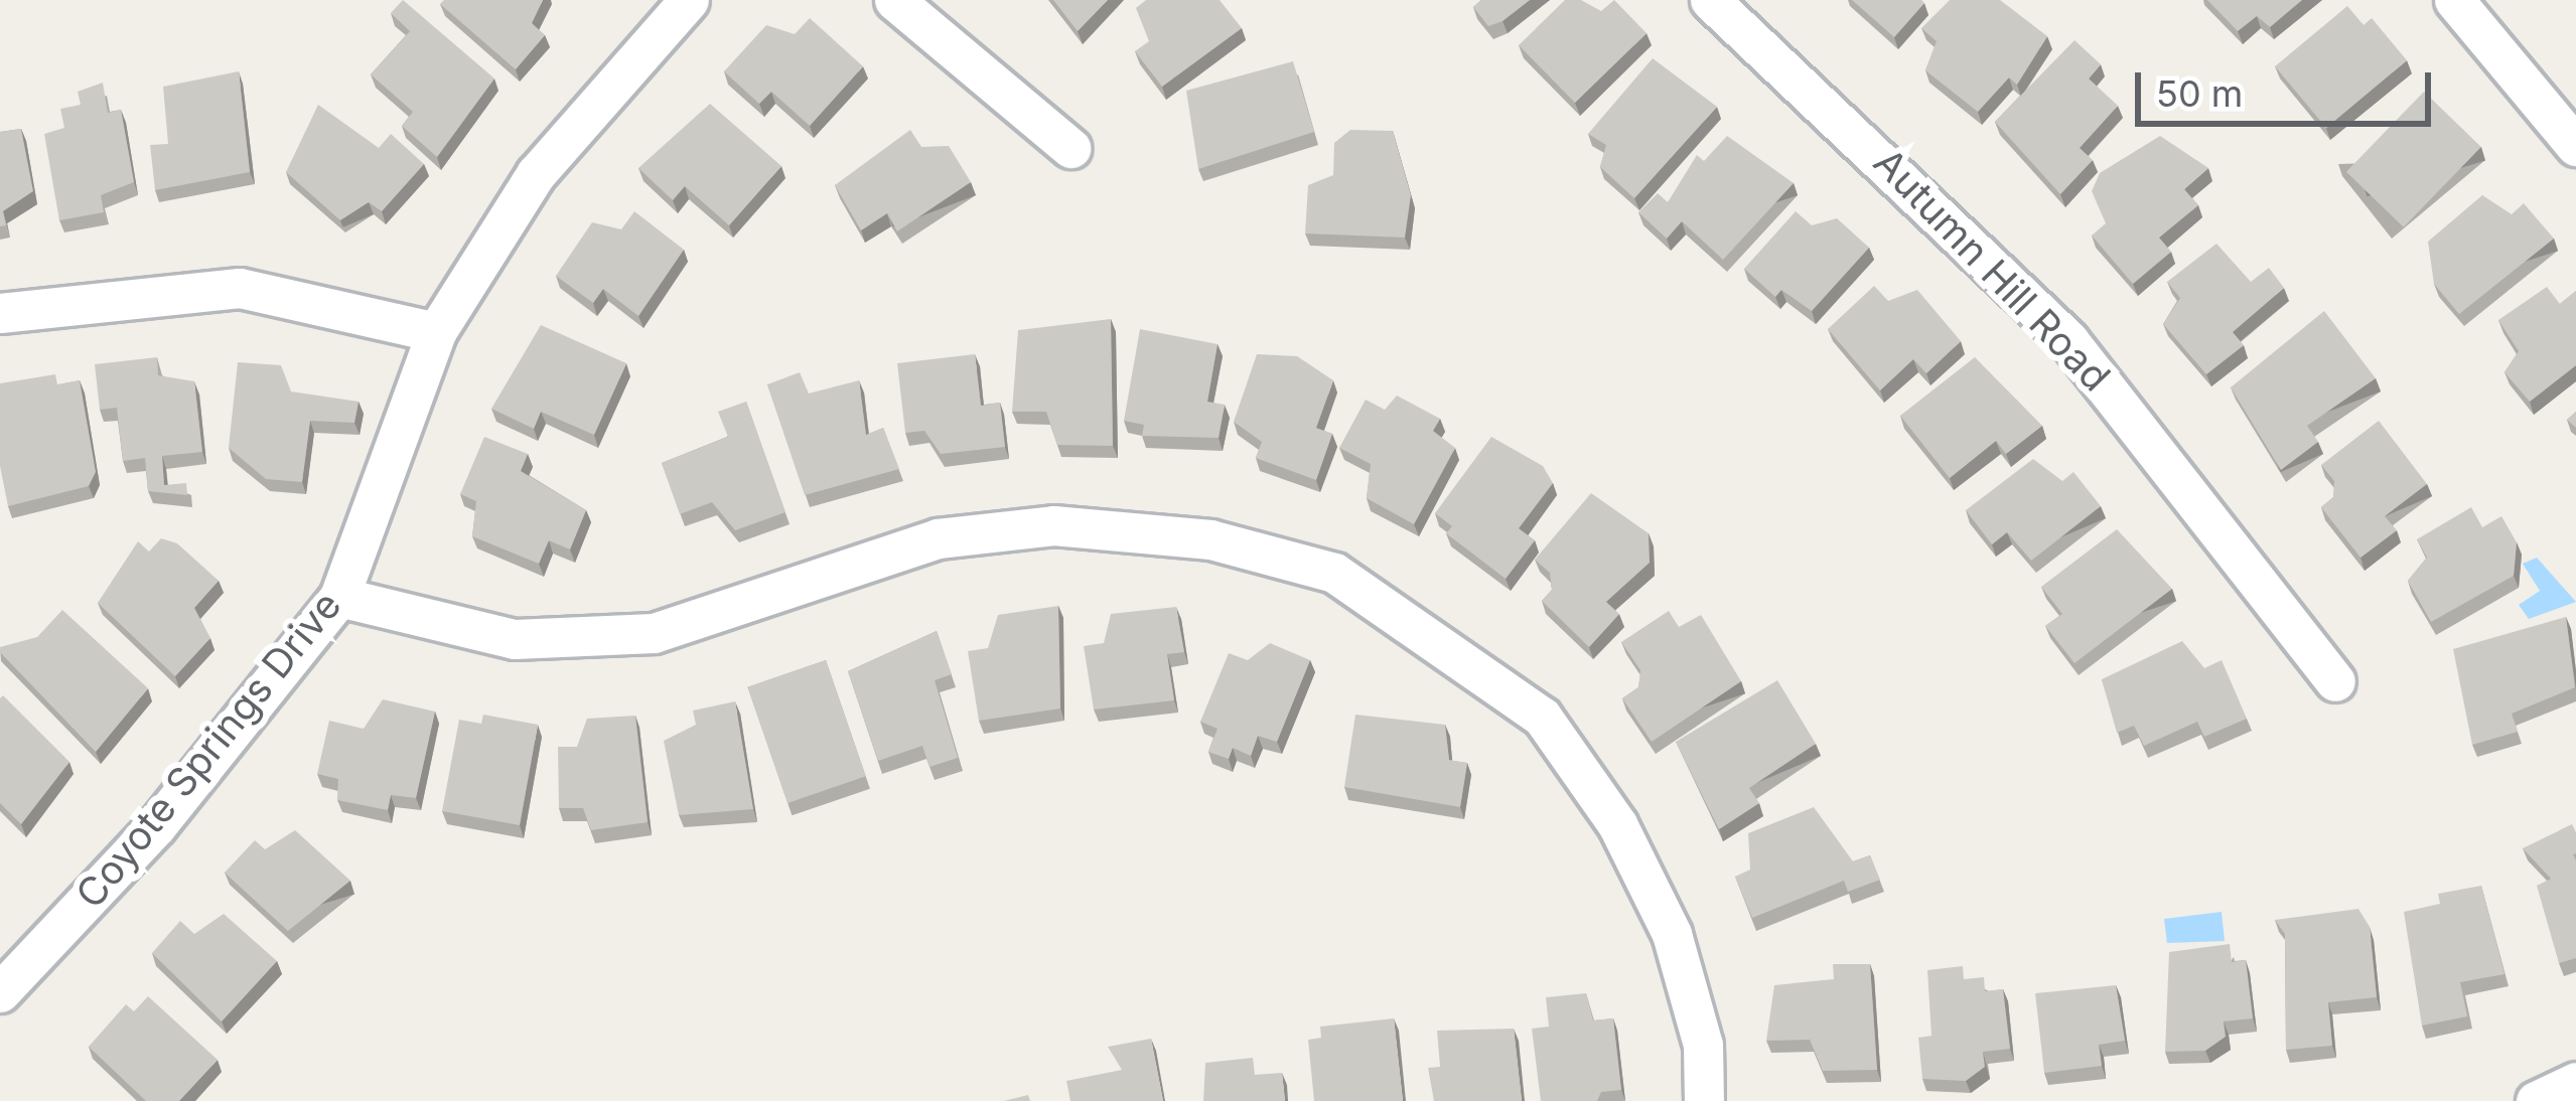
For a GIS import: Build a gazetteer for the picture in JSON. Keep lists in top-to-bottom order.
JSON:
{
  "streets": {
    "street": ["Autumn Hill Road", "Coyote Springs Drive"]
  },
  "scale_bar": "50 m"
}
